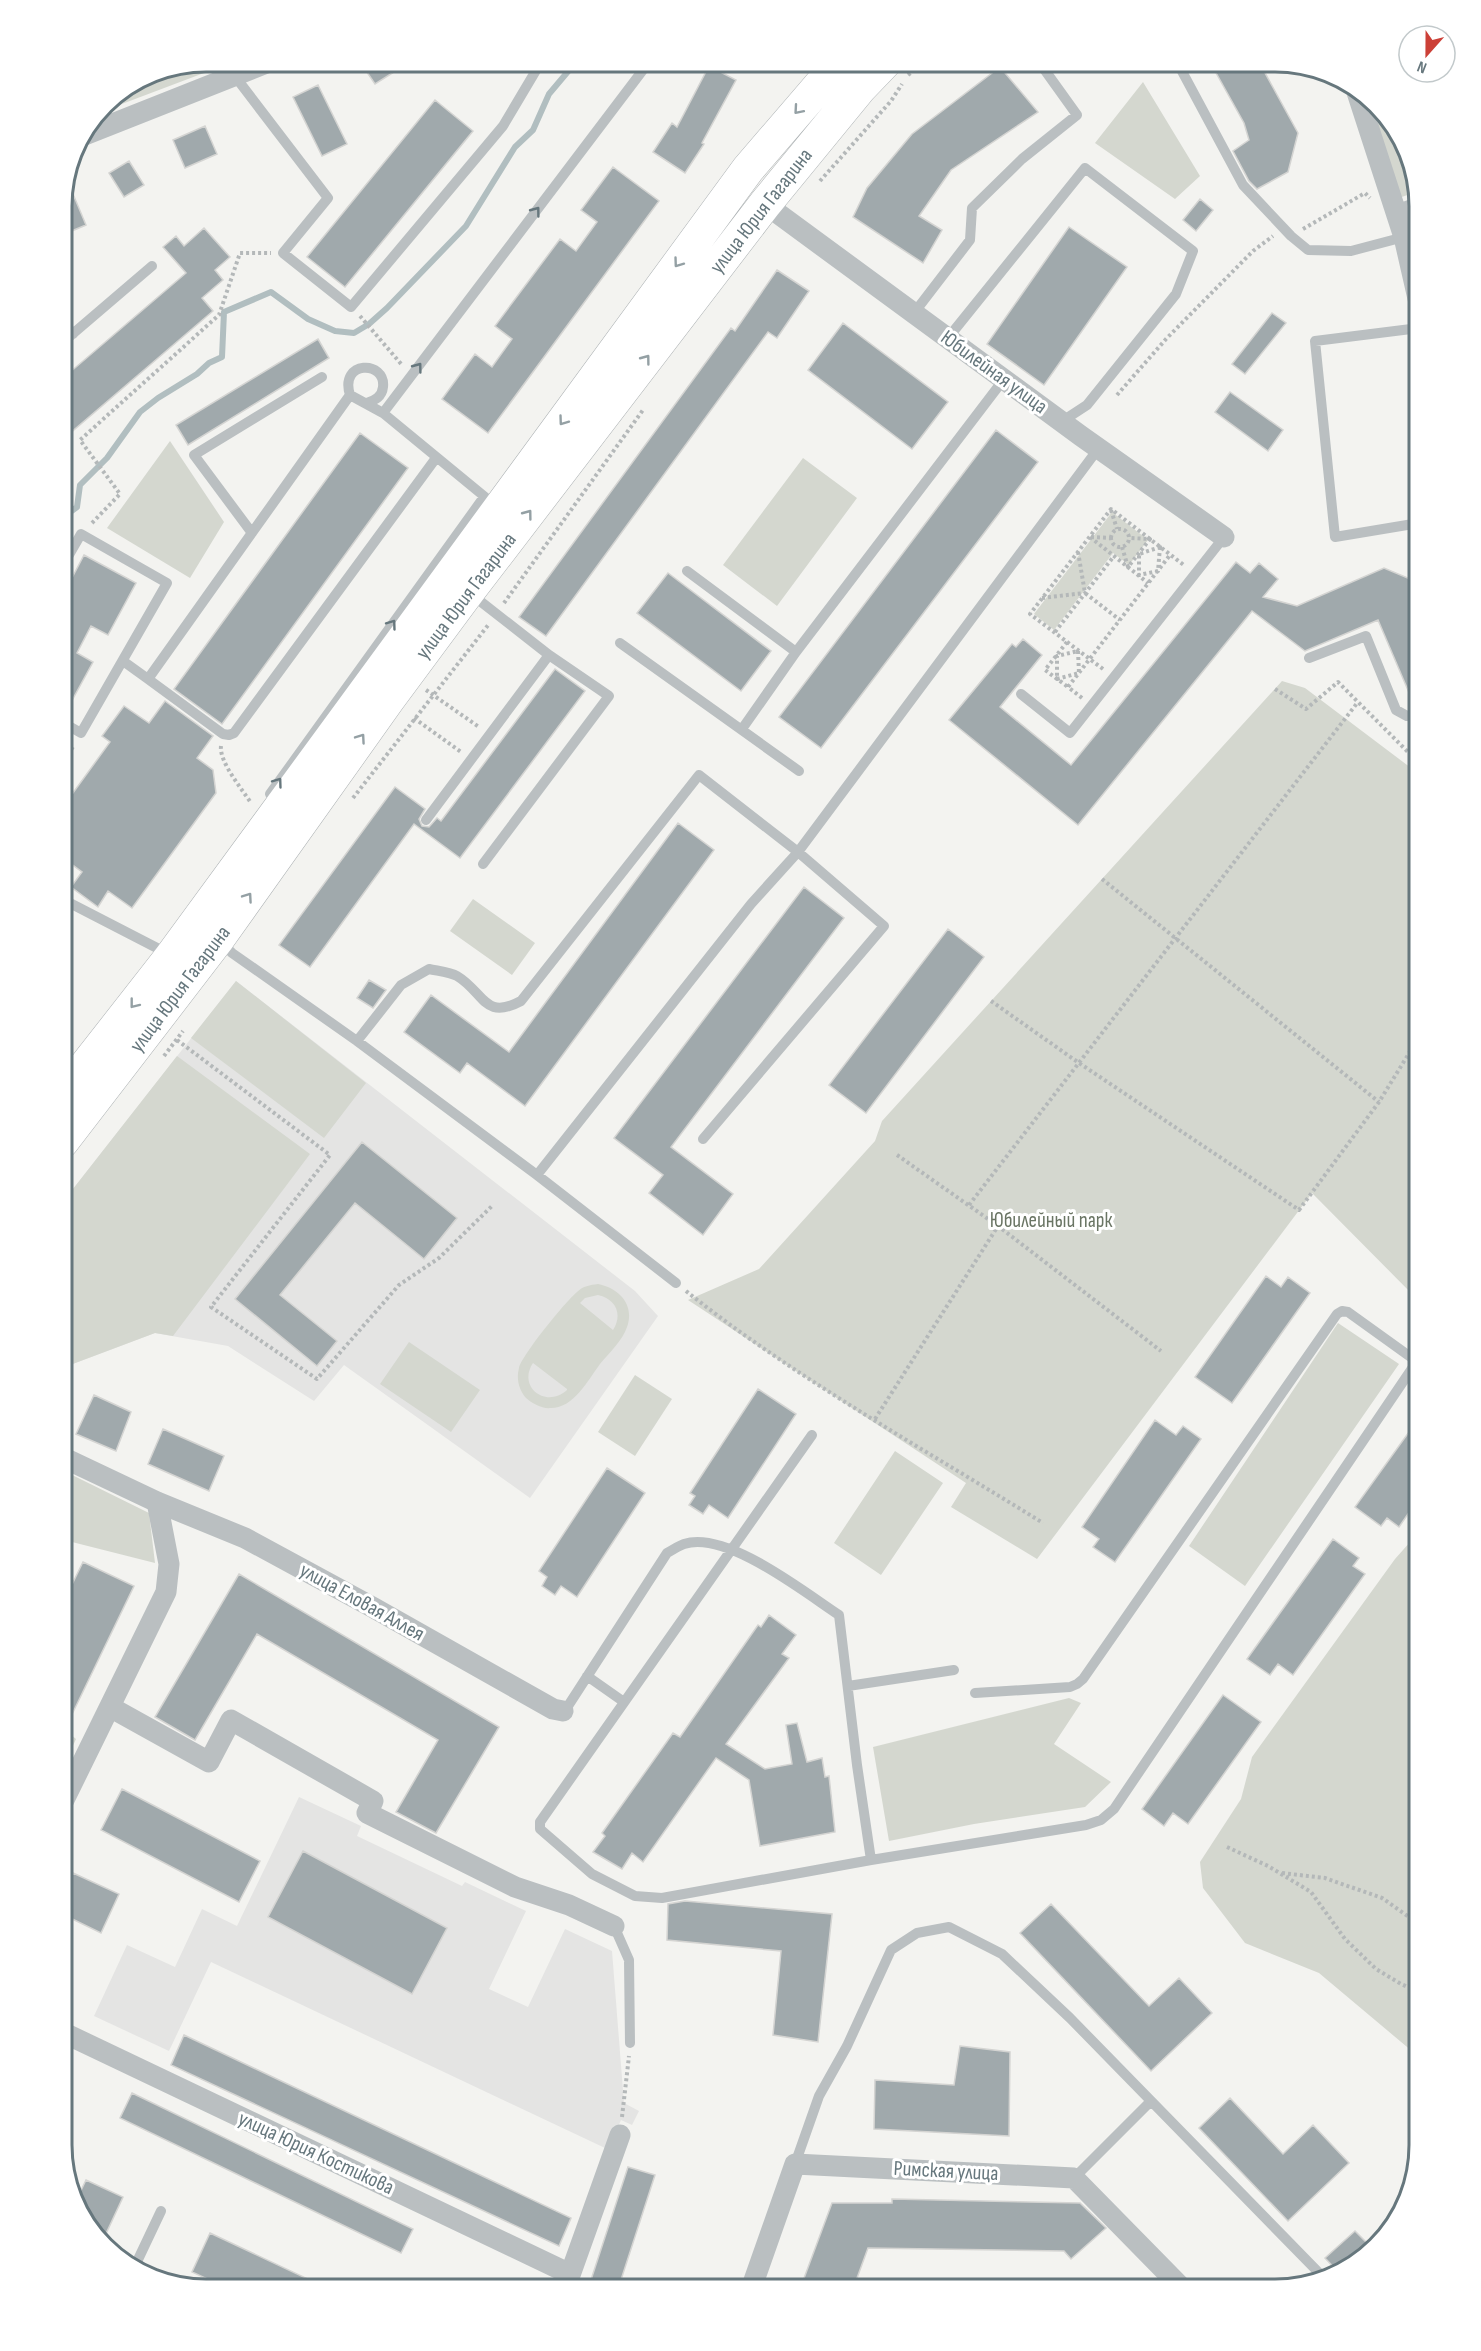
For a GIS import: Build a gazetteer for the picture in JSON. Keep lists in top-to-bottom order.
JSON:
{
  "streets": {
    "main road": ["улица Юрия Гагарина"],
    "street": [
      "Юбилейная улица",
      "улица Еловая Аллея",
      "улица Юрия Костикова",
      "Римская улица"
    ]
  },
  "crossings": [
    ["улица Юрия Гагарина", "Юбилейная улица"]
  ],
  "parks": ["Юбилейный парк"],
  "north": "bottom"
}
